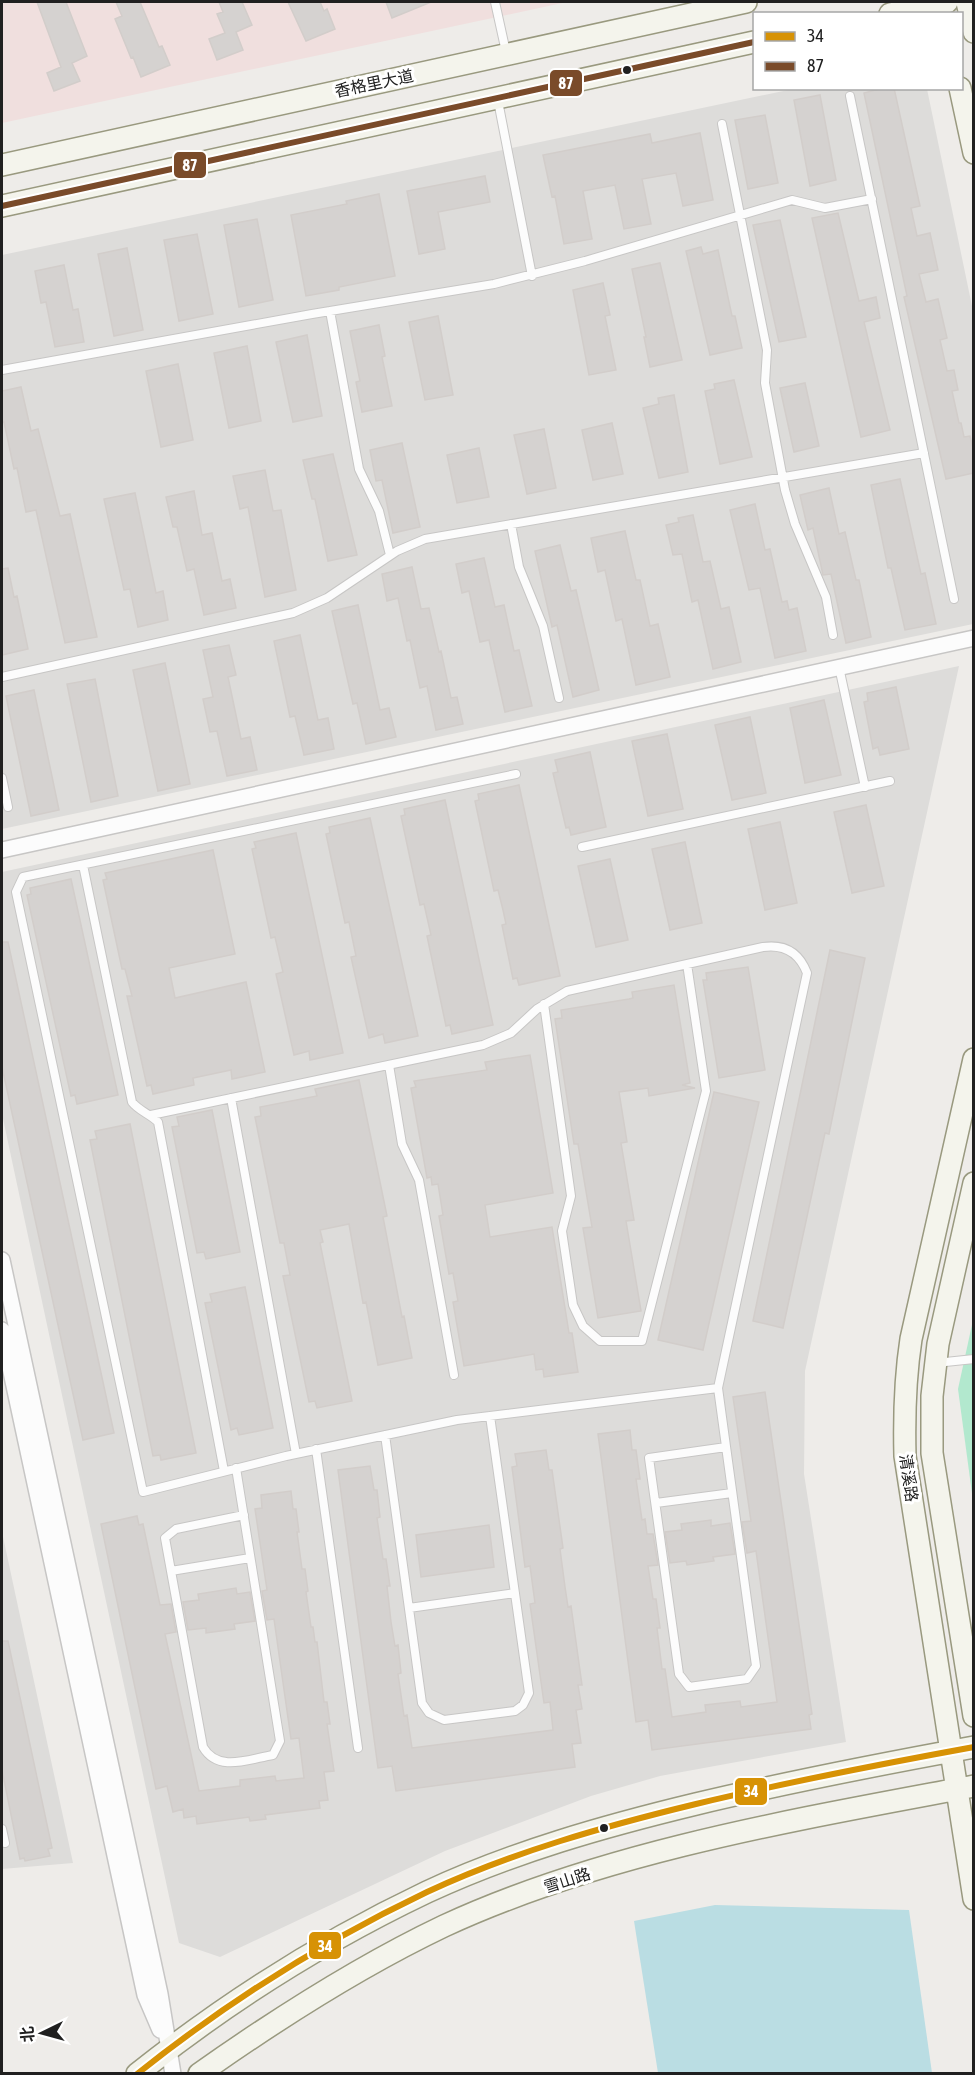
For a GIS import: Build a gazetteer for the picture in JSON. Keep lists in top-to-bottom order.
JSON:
{
  "streets": {
    "main road": ["香格里大道", "清溪路", "雪山路"]
  },
  "crossings": [
    ["清溪路", "雪山路"]
  ],
  "lines": ["transit line 87", "transit line 34"],
  "legend": ["34", "87"],
  "north": "left"
}
